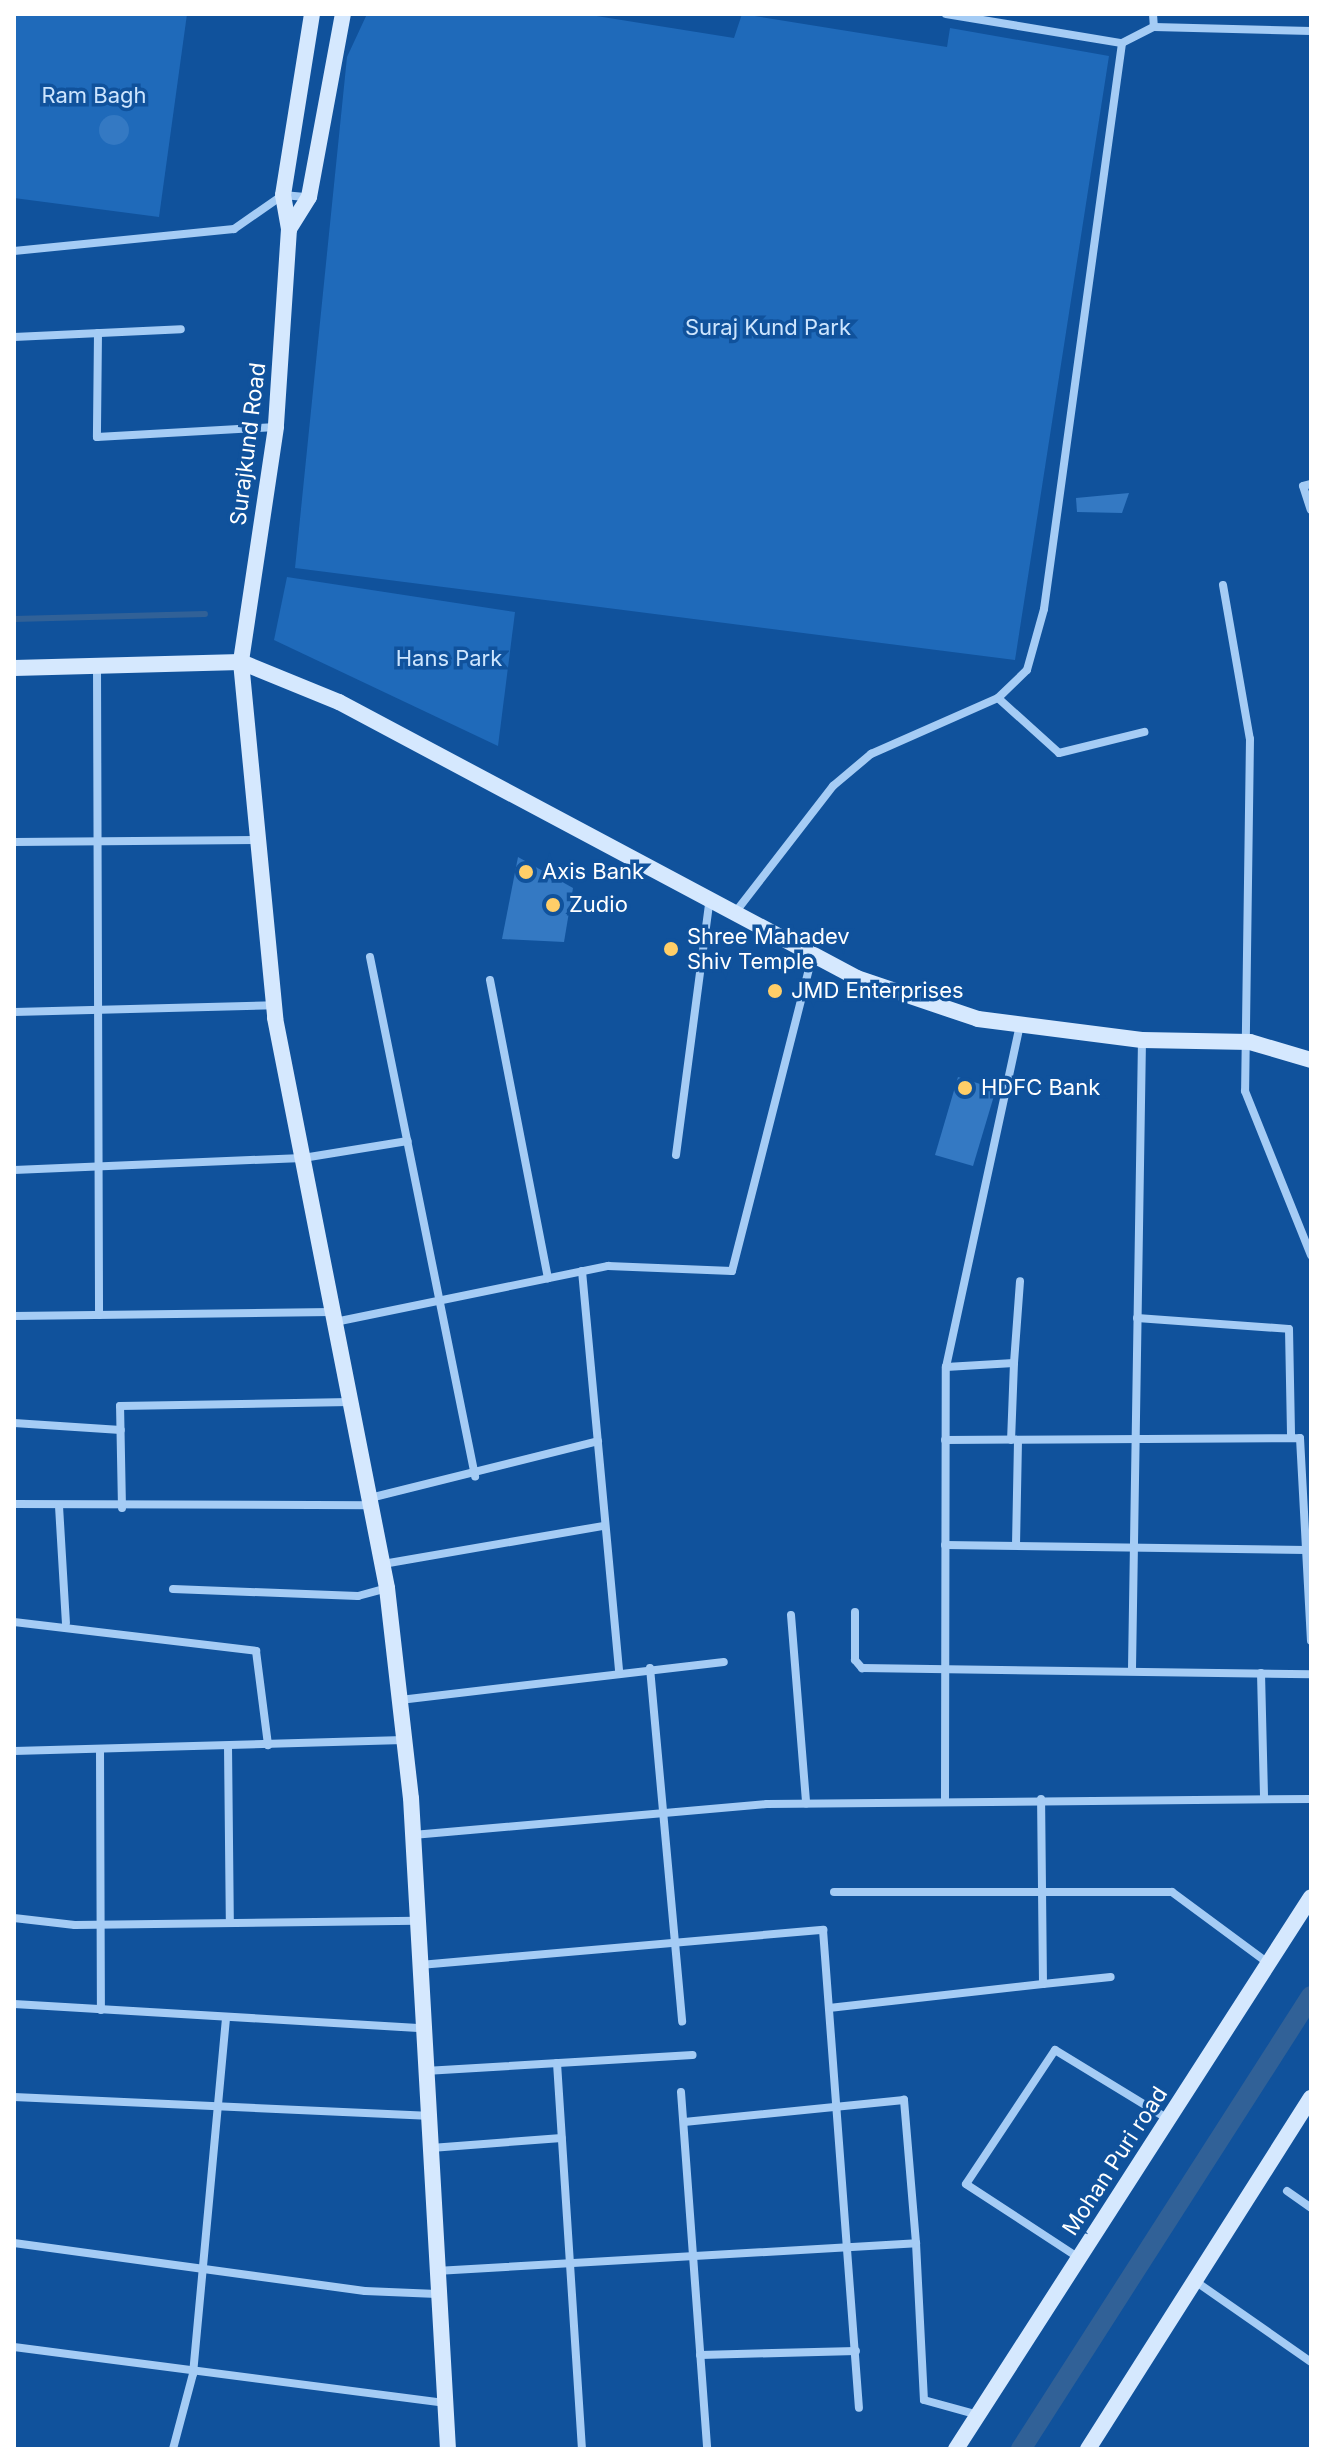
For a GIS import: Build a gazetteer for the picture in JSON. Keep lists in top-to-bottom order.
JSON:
{
  "streets": {
    "street": ["Surajkund Road", "Mohan Puri road"]
  },
  "parks": ["Ram Bagh", "Suraj Kund Park", "Hans Park"],
  "places": [
    "Axis Bank",
    "Zudio",
    "Shree Mahadev Shiv Temple",
    "JMD Enterprises",
    "HDFC Bank"
  ]
}
